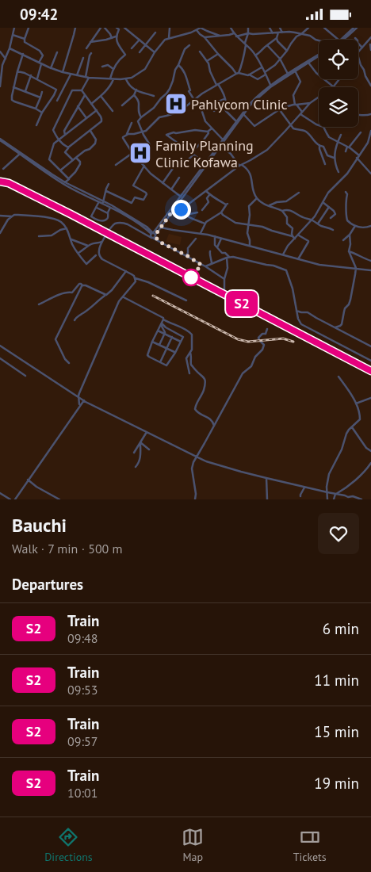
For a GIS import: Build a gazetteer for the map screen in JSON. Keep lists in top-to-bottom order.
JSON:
{
  "places": {
    "hospital": ["Pahlycom Clinic", "Family Planning Clinic Kofawa"]
  },
  "page": {
    "status": "09:42",
    "on_map": "S2",
    "heading": [
      ["Bauchi", "Walk · 7 min · 500 m"],
      "Departures"
    ],
    "list": [
      {
        "mark": "S2",
        "name": "Train",
        "note": "09:48",
        "value": "6 min"
      },
      {
        "mark": "S2",
        "name": "Train",
        "note": "09:53",
        "value": "11 min"
      },
      {
        "mark": "S2",
        "name": "Train",
        "note": "09:57",
        "value": "15 min"
      },
      {
        "mark": "S2",
        "name": "Train",
        "note": "10:01",
        "value": "19 min"
      }
    ],
    "tabs": ["Directions", "Map", "Tickets"]
  }
}
